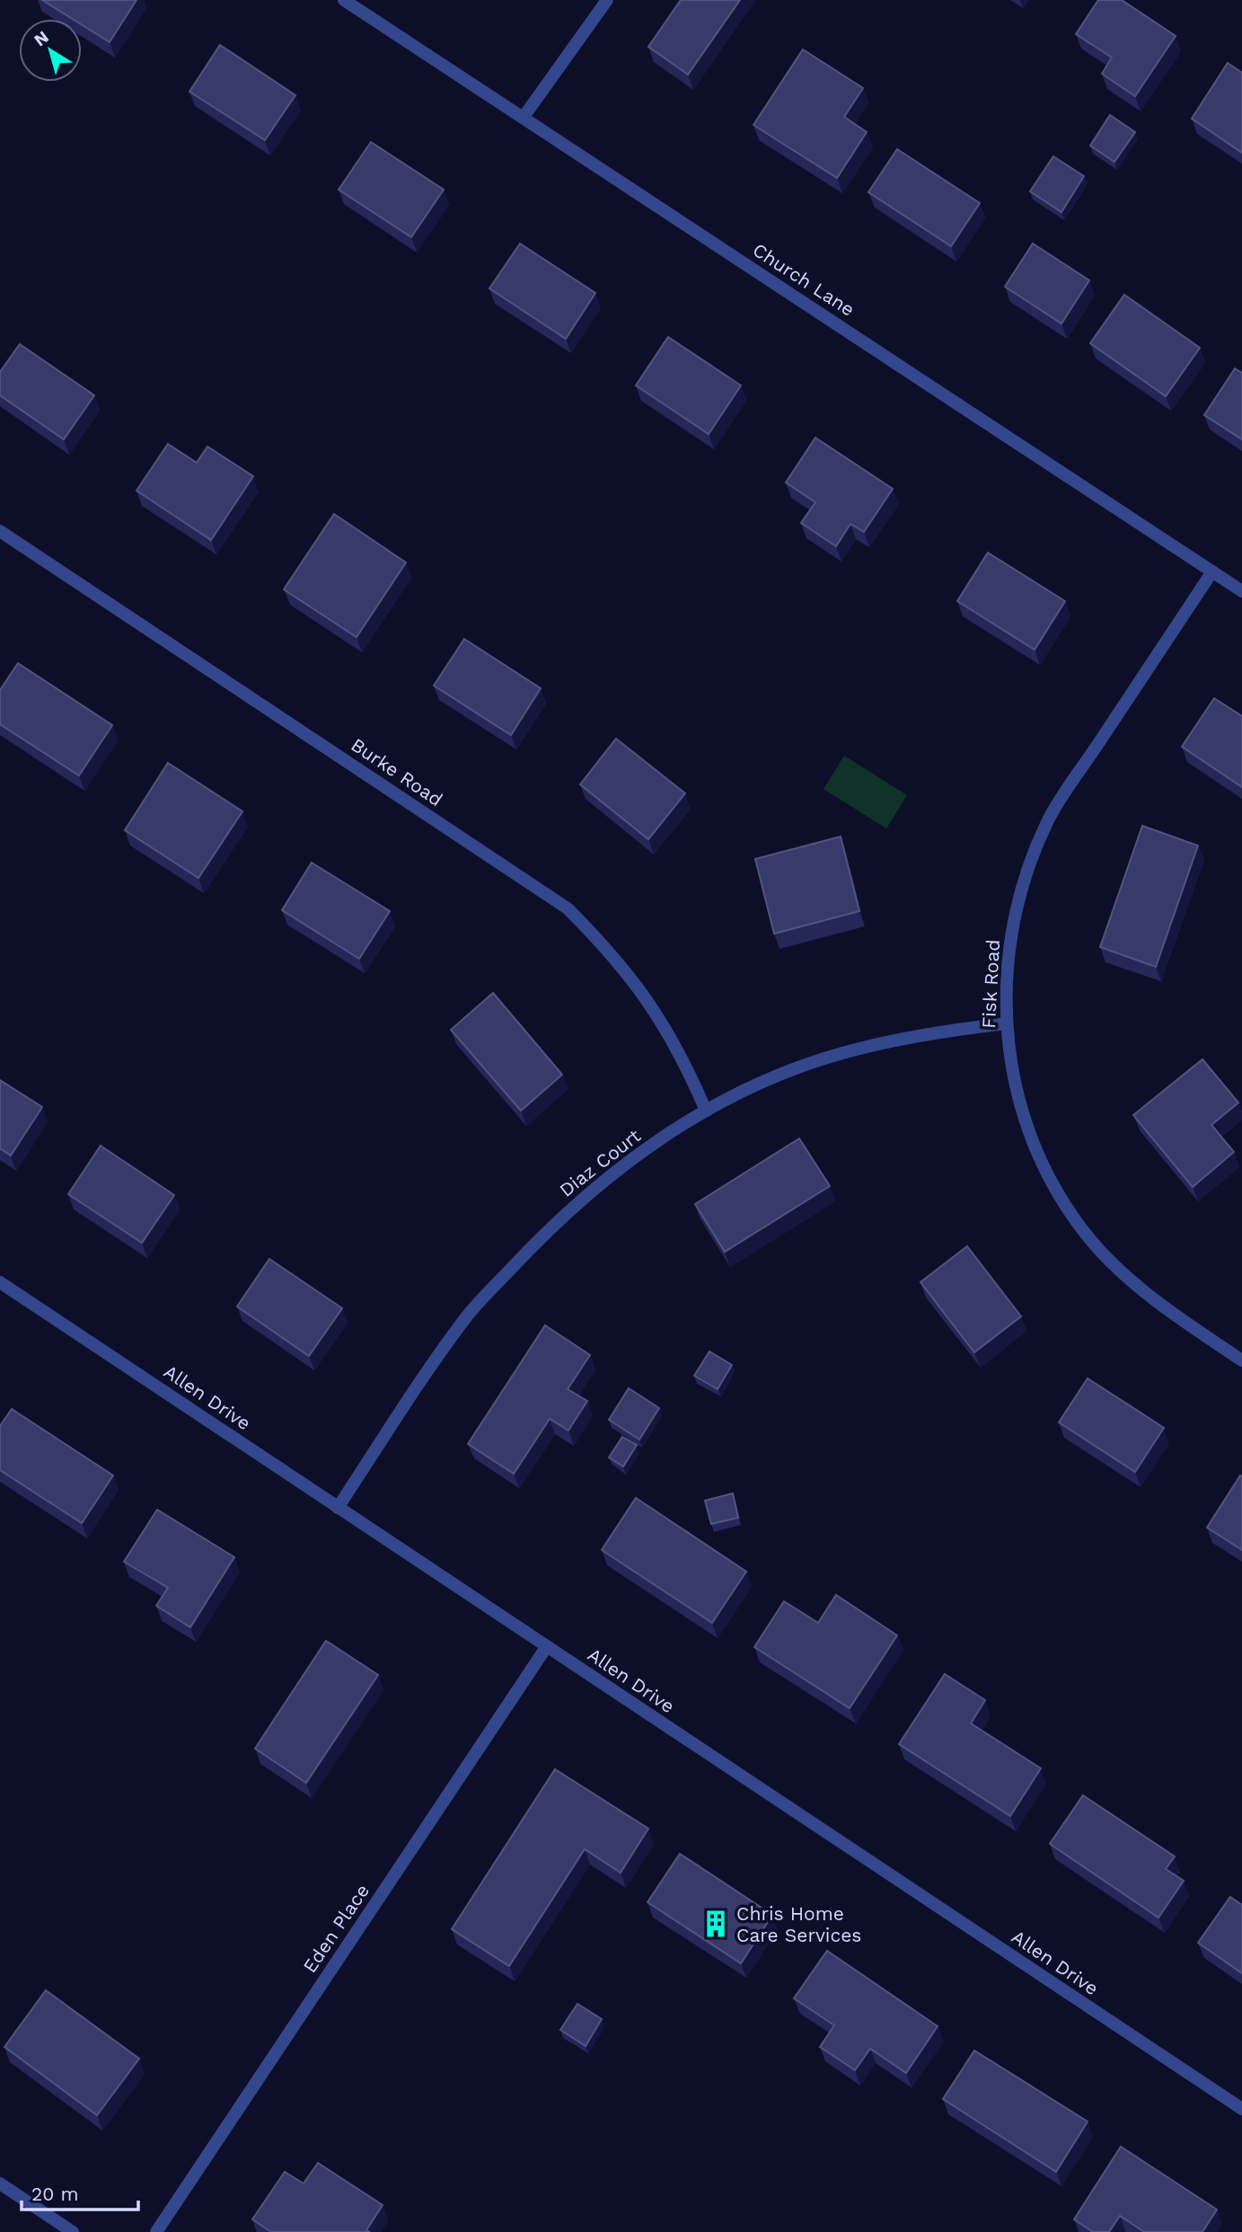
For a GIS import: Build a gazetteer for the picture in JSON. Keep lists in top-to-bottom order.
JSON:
{
  "streets": {
    "street": [
      "Church Lane",
      "Burke Road",
      "Fisk Road",
      "Diaz Court",
      "Allen Drive",
      "Eden Place"
    ]
  },
  "crossings": [
    ["Church Lane", "Fisk Road"],
    ["Burke Road", "Diaz Court"],
    ["Fisk Road", "Diaz Court"],
    ["Diaz Court", "Allen Drive"],
    ["Allen Drive", "Eden Place"]
  ],
  "places": {
    "building": ["Chris Home Care Services"]
  },
  "scale_bar": "20 m",
  "north": "top left"
}
